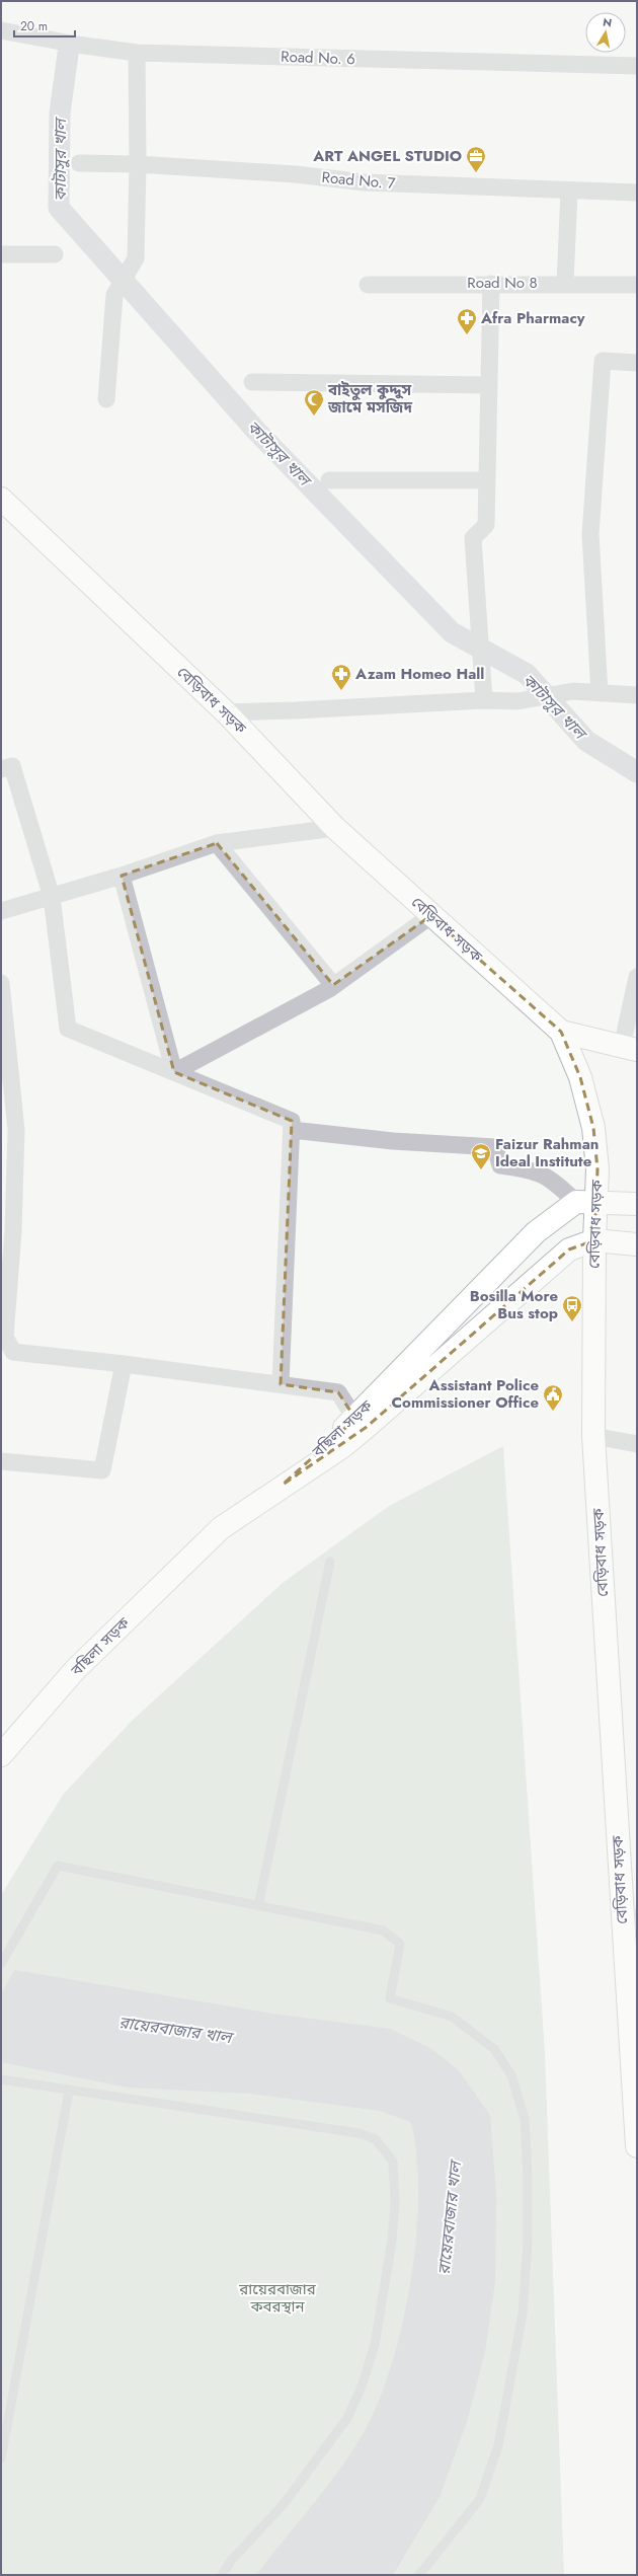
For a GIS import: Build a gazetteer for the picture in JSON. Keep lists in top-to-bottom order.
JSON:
{
  "streets": {
    "main road": ["বেড়িবাধ সড়ক", "বছিলা সড়ক"],
    "street": ["Road No. 6", "Road No. 7", "Road No 8"]
  },
  "crossings": [
    ["বেড়িবাধ সড়ক", "বছিলা সড়ক"]
  ],
  "water": ["কাটাসুর খাল", "রায়েরবাজার খাল"],
  "parks": ["রায়েরবাজার কবরস্থান"],
  "places": {
    "office": ["ART ANGEL STUDIO"],
    "pharmacy": ["Afra Pharmacy", "Azam Homeo Hall"],
    "mosque": ["বাইতুল কুদ্দুস জামে মসজিদ"],
    "school or university": ["Faizur Rahman Ideal Institute"],
    "bus stop": ["Bosilla More Bus stop"],
    "public building": ["Assistant Police Commissioner Office"]
  },
  "scale_bar": "20 m",
  "north": "top"
}
